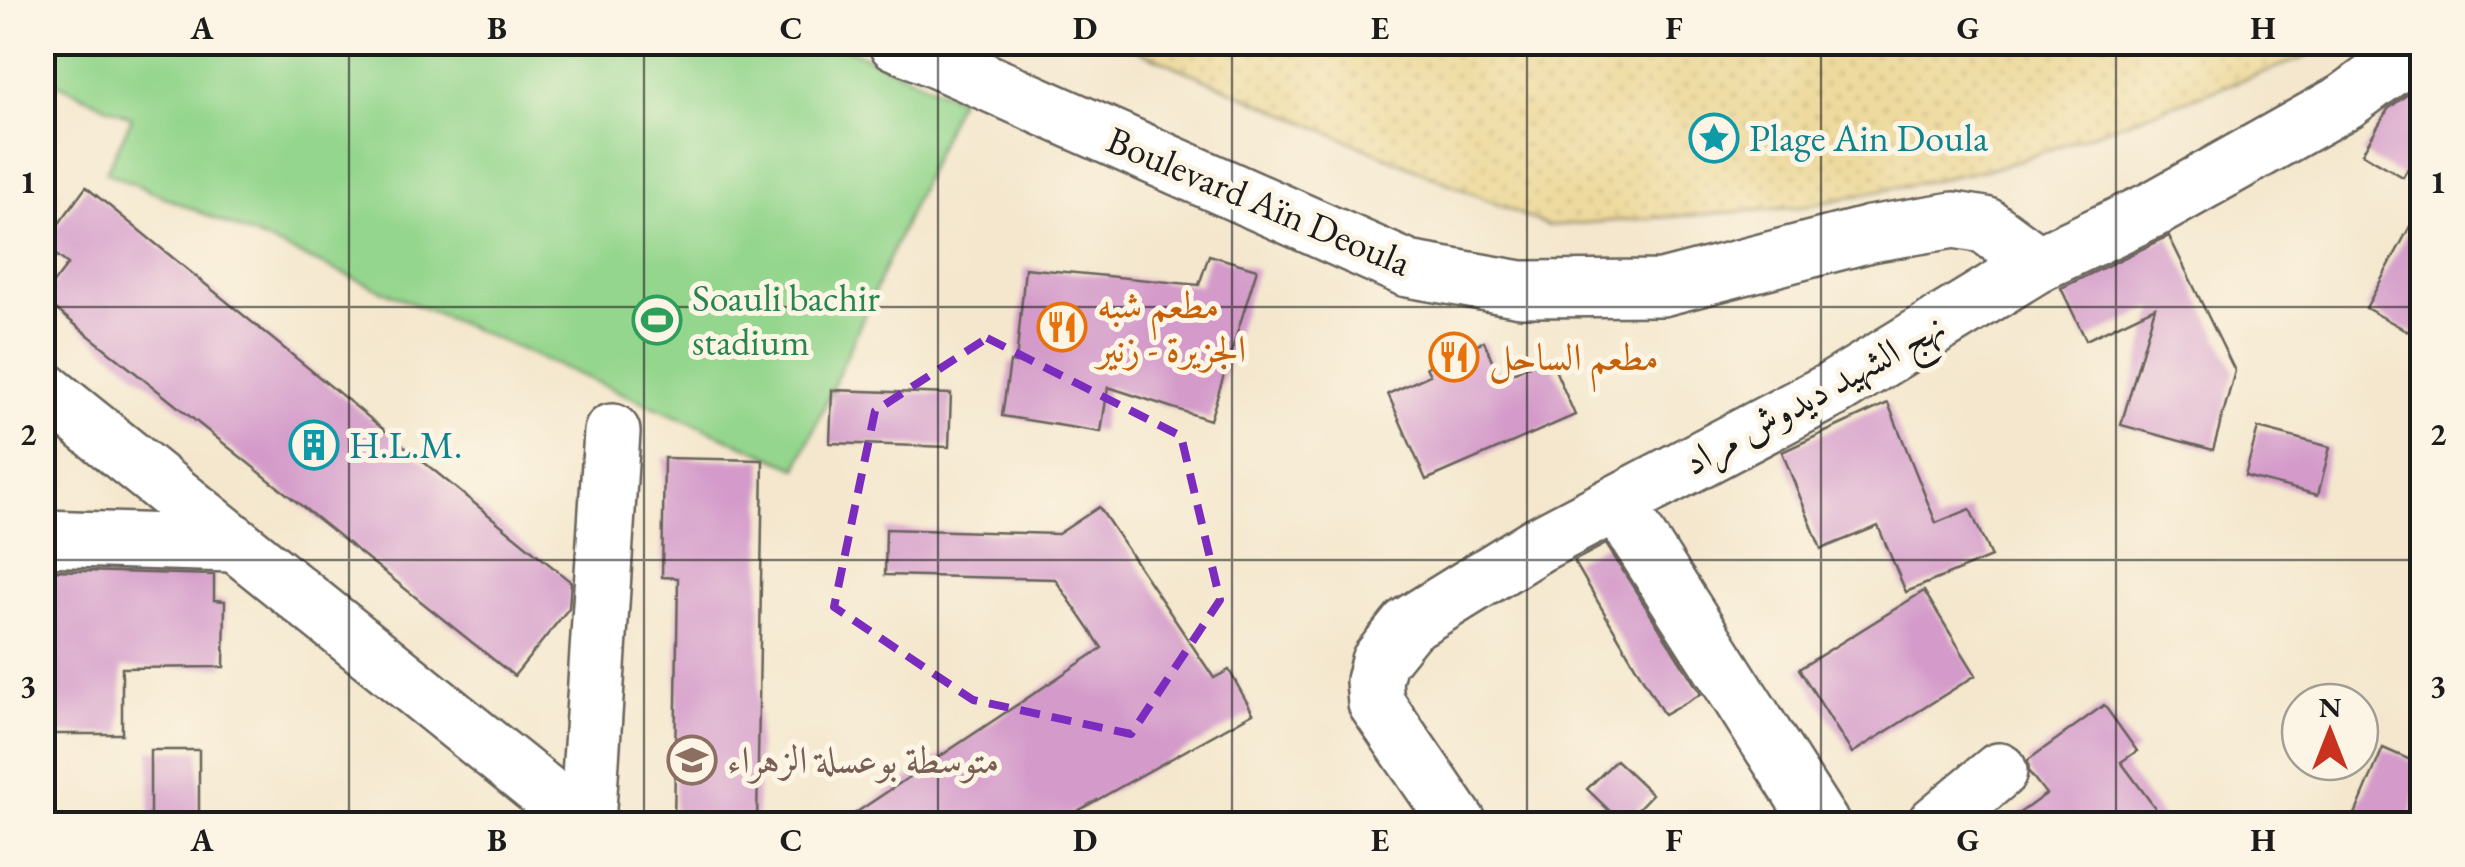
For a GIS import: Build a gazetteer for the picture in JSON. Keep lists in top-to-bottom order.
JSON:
{
  "streets": {
    "street": ["Boulevard Aïn Deoula", "نهج الشهيد ديدوش مراد"]
  },
  "crossings": [
    ["Boulevard Aïn Deoula", "نهج الشهيد ديدوش مراد"]
  ],
  "places": {
    "place": ["Plage Ain Doula"],
    "sports": ["Soauli bachir stadium"],
    "restaurant": ["مطعم شبه الجزيرة - زنير", "مطعم الساحل"],
    "building": ["H.L.M."],
    "school or university": ["متوسطة بوعسلة الزهراء"]
  },
  "north": "top",
  "grid": {
    "columns": [
      "A",
      "B",
      "C",
      "D",
      "E",
      "F",
      "G",
      "H"
    ],
    "rows": ["1", "2", "3"]
  }
}
